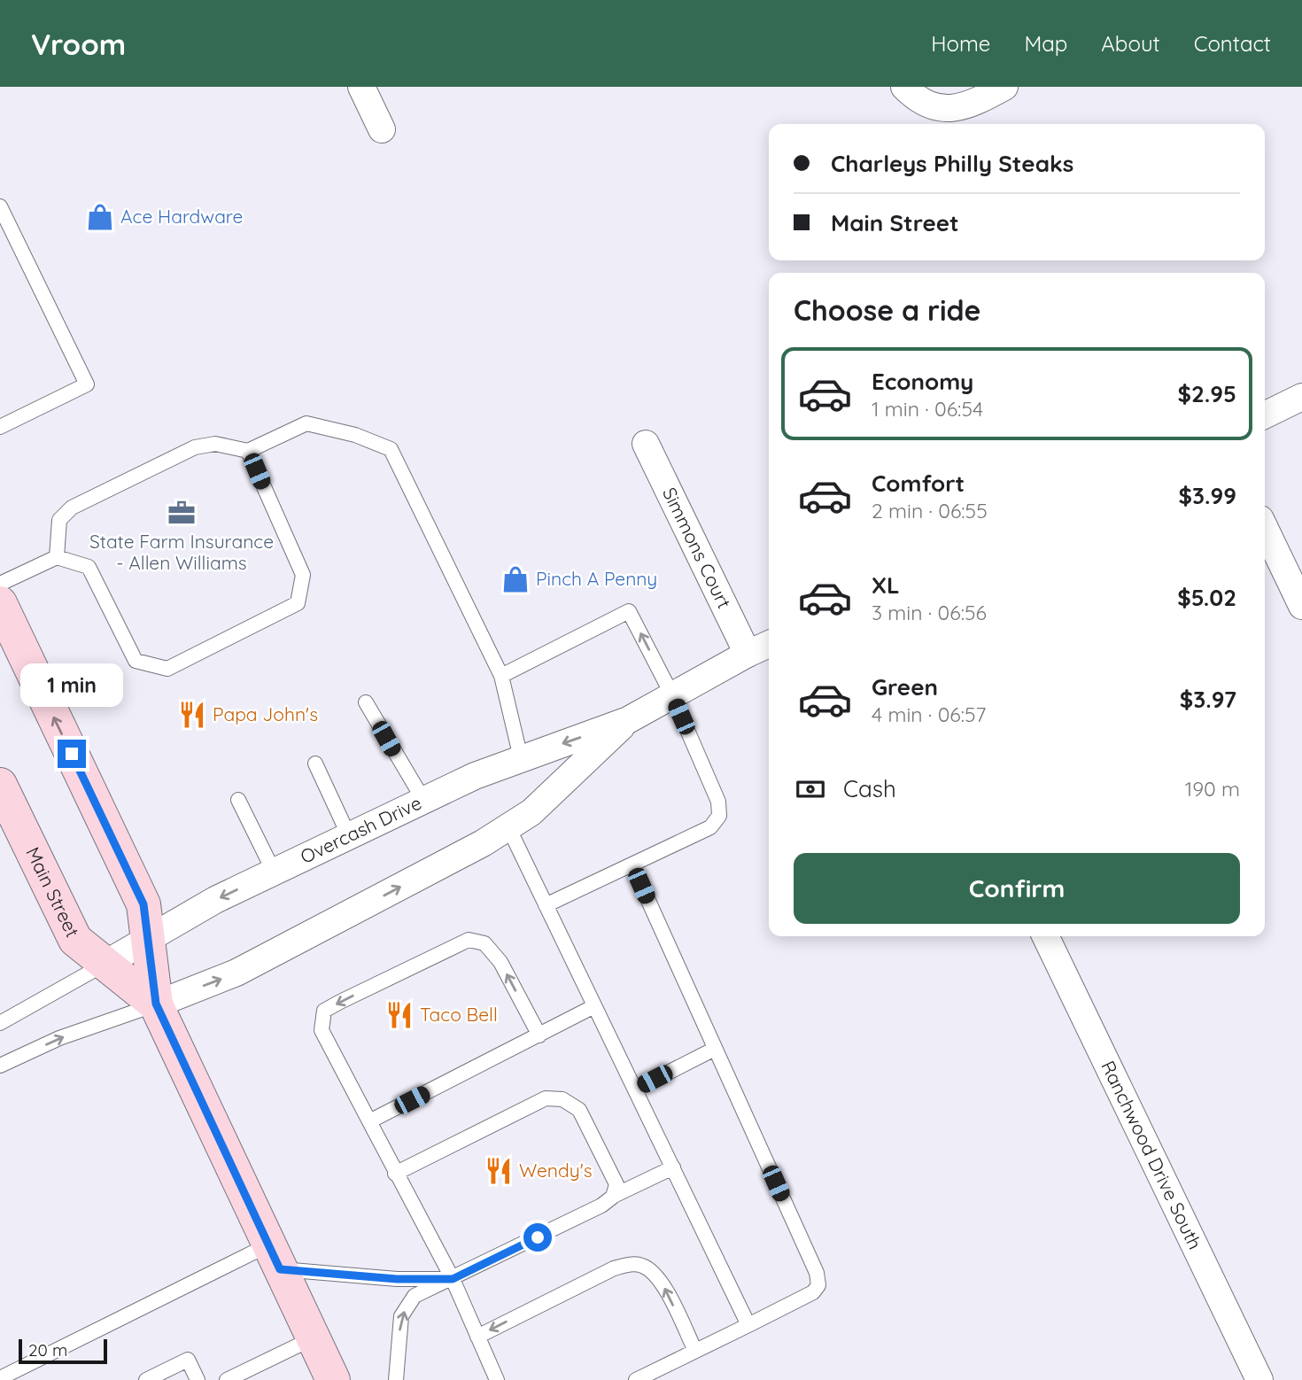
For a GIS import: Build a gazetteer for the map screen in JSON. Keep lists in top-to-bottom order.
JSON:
{
  "streets": {
    "main road": ["Main Street"],
    "street": ["Simmons Court", "Overcash Drive", "Ranchwood Drive South"]
  },
  "crossings": [
    ["Simmons Court", "Overcash Drive"],
    ["Overcash Drive", "Main Street"]
  ],
  "places": {
    "shop": ["Ace Hardware", "Pinch A Penny"],
    "office": ["State Farm Insurance - Allen Williams"],
    "restaurant": ["Papa John's", "Taco Bell", "Wendy's"]
  },
  "scale_bar": "20 m",
  "page": {
    "header": "Vroom",
    "nav": [
      "Home",
      "Map",
      "About",
      "Contact"
    ],
    "banner": ["Charleys Philly Steaks", "Main Street"],
    "heading": "Choose a ride",
    "list": [
      {
        "name": "Economy",
        "note": "1 min · 06:54",
        "value": "$2.95"
      },
      {
        "name": "Comfort",
        "note": "2 min · 06:55",
        "value": "$3.99"
      },
      {
        "name": "XL",
        "note": "3 min · 06:56",
        "value": "$5.02"
      },
      {
        "name": "Green",
        "note": "4 min · 06:57",
        "value": "$3.97"
      }
    ],
    "bubble": "1 min",
    "pay": ["Cash", "190 m"],
    "buttons": "Confirm",
    "scale": "20 m"
  }
}
